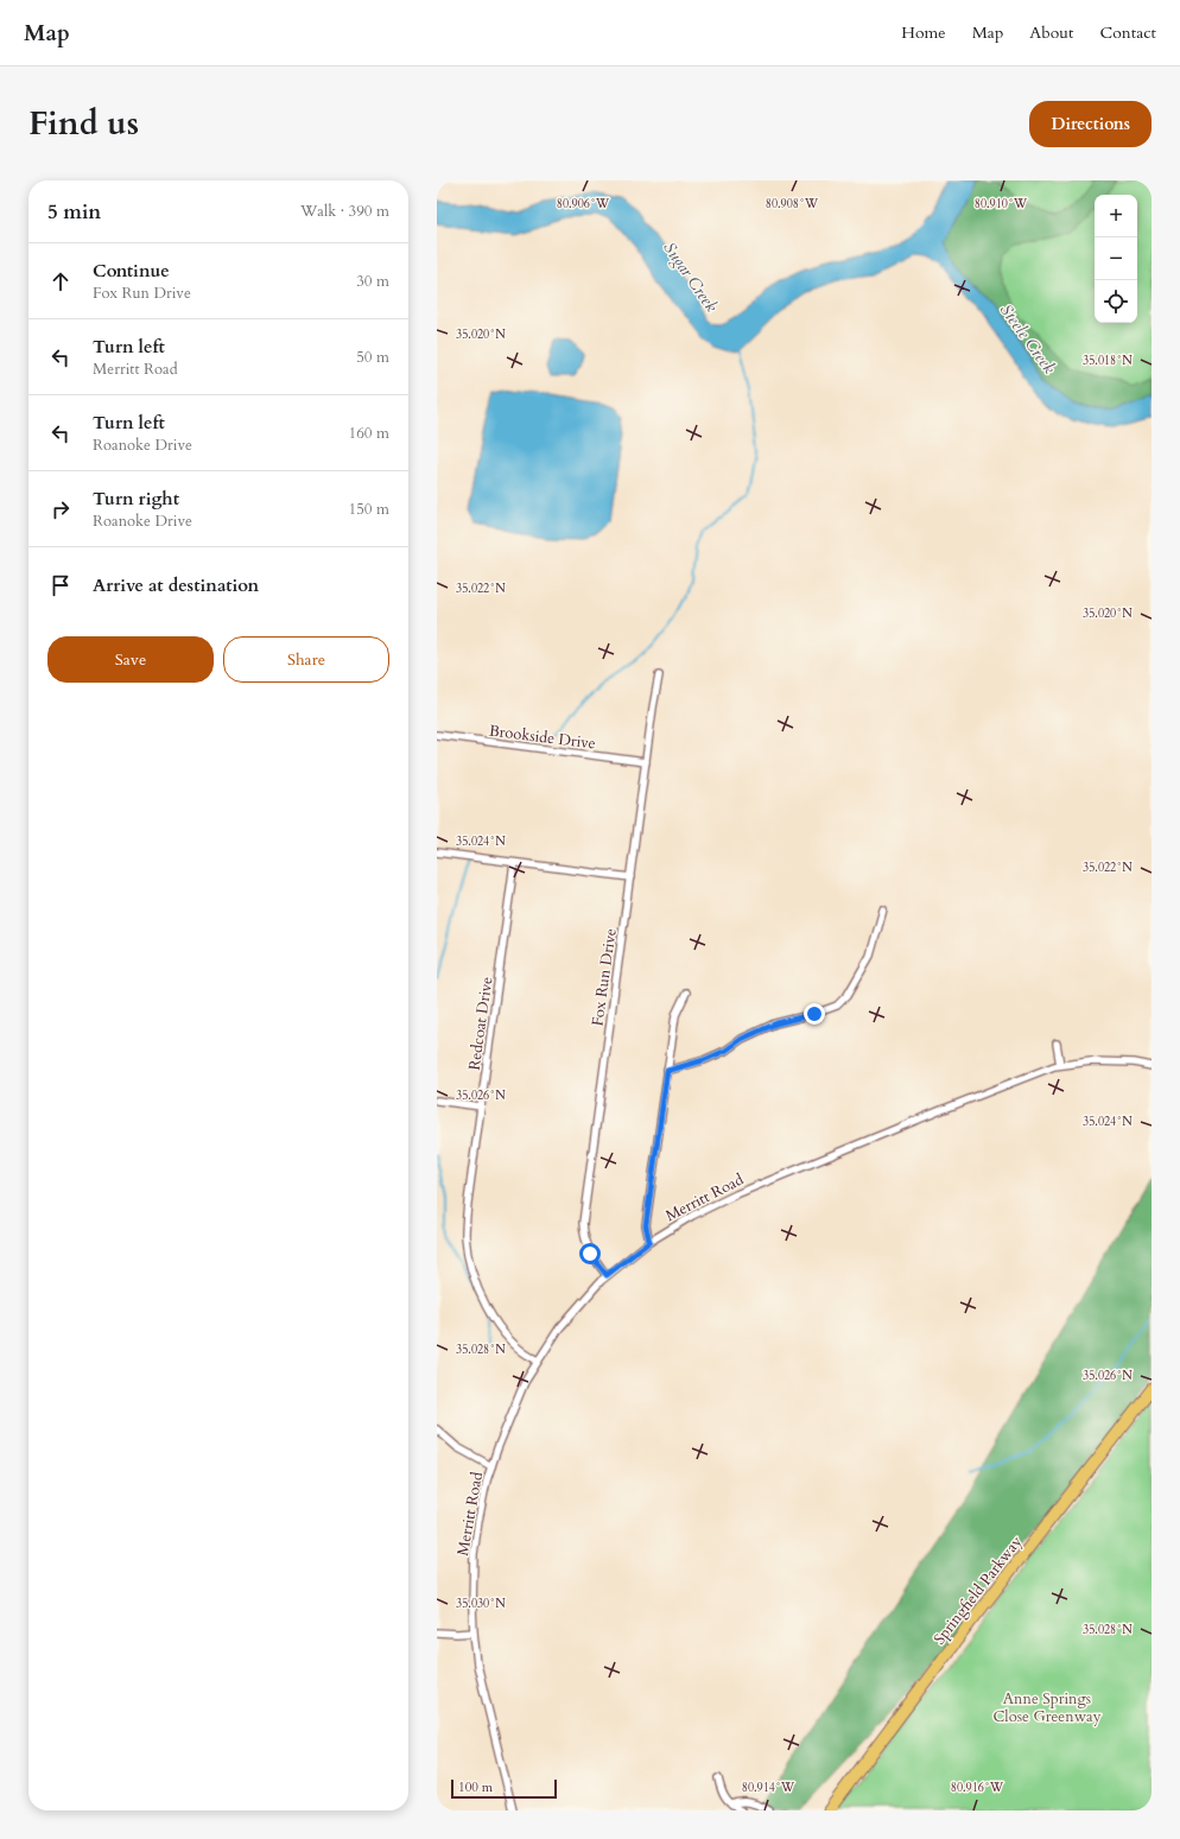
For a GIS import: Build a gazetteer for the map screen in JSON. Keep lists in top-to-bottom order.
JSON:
{
  "streets": {
    "main road": ["Springfield Parkway"],
    "street": [
      "Brookside Drive",
      "Fox Run Drive",
      "Redcoat Drive",
      "Merritt Road"
    ]
  },
  "crossings": [
    ["Brookside Drive", "Fox Run Drive"],
    ["Fox Run Drive", "Merritt Road"],
    ["Redcoat Drive", "Merritt Road"]
  ],
  "water": ["Sugar Creek", "Steele Creek"],
  "parks": ["Anne Springs Close Greenway"],
  "scale_bar": "100 m",
  "page": {
    "header": "Map",
    "nav": [
      "Home",
      "Map",
      "About",
      "Contact"
    ],
    "title": "Find us",
    "buttons": [
      "Directions",
      ["Save", "Share"]
    ],
    "heading": ["5 min", "Walk · 390 m"],
    "map_buttons": ["+", "−"],
    "list": [
      ["Continue", "Fox Run Drive", "30 m"],
      ["Turn left", "Merritt Road", "50 m"],
      ["Turn left", "Roanoke Drive", "160 m"],
      ["Turn right", "Roanoke Drive", "150 m"],
      "Arrive at destination"
    ],
    "scale": "100 m"
  },
  "coordinates": [
    "80.906°W",
    "80.908°W",
    "80.910°W",
    "35.020°N",
    "35.018°N",
    "35.022°N",
    "35.024°N",
    "35.026°N",
    "35.028°N",
    "35.030°N",
    "80.914°W",
    "80.916°W"
  ]
}
